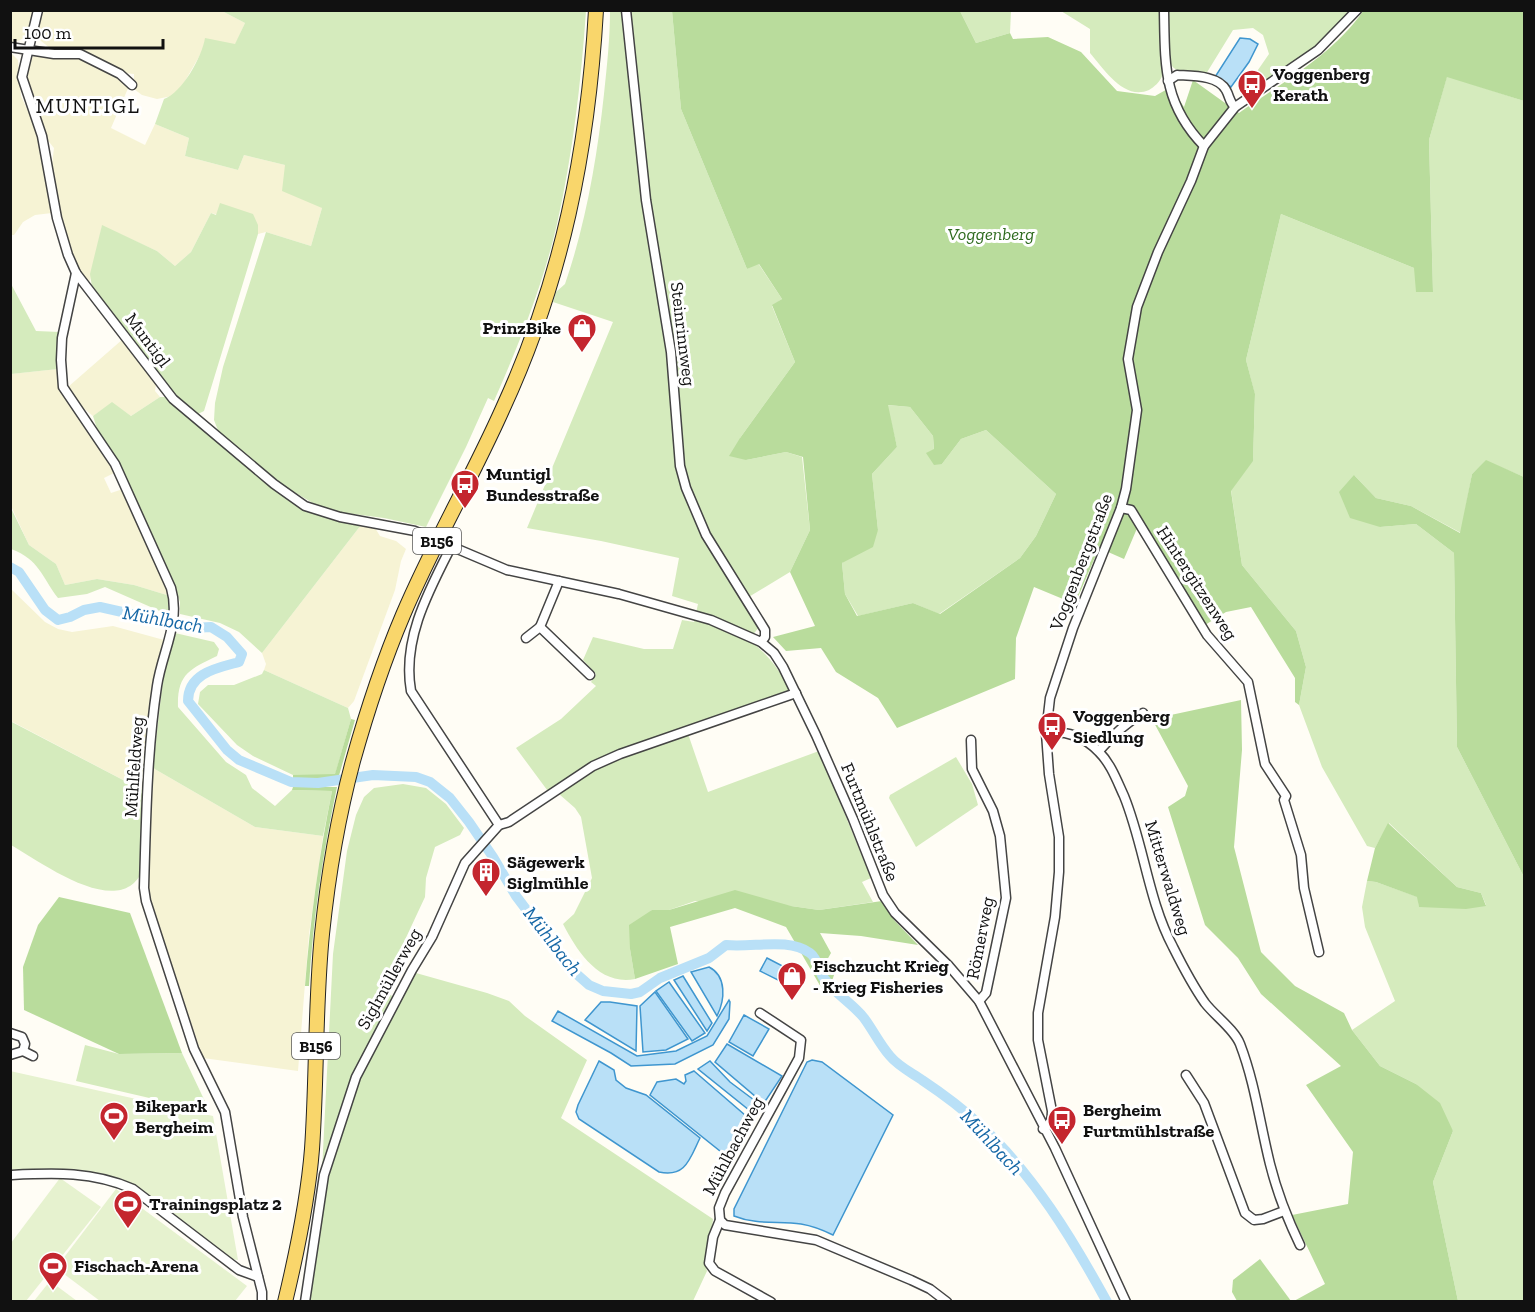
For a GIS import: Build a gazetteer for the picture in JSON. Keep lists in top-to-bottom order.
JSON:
{
  "streets": {
    "main road": ["B156"],
    "street": [
      "Steinrinnweg",
      "Muntigl",
      "Voggenbergstraße",
      "Hintergitzenweg",
      "Mühlfeldweg",
      "Furtmühlstraße",
      "Mitterwaldweg",
      "Römerweg",
      "Siglmüllerweg",
      "Mühlbachweg"
    ]
  },
  "crossings": [
    ["Steinrinnweg", "Furtmühlstraße"],
    ["Muntigl", "B156"],
    ["Muntigl", "Mühlfeldweg"],
    ["Muntigl", "Furtmühlstraße"],
    ["B156", "Furtmühlstraße"],
    ["Voggenbergstraße", "Hintergitzenweg"],
    ["Voggenbergstraße", "Furtmühlstraße"],
    ["Voggenbergstraße", "Mitterwaldweg"],
    ["Furtmühlstraße", "Römerweg"],
    ["Furtmühlstraße", "Siglmüllerweg"]
  ],
  "districts": ["MUNTIGL"],
  "water": ["Mühlbach"],
  "parks": ["Voggenberg"],
  "places": {
    "bus stop": [
      "Voggenberg Kerath",
      "Muntigl Bundesstraße",
      "Voggenberg Siedlung",
      "Bergheim Furtmühlstraße"
    ],
    "shop": ["PrinzBike", "Fischzucht Krieg - Krieg Fisheries"],
    "building": ["Sägewerk Siglmühle"],
    "sports": ["Bikepark Bergheim", "Trainingsplatz 2", "Fischach-Arena"]
  },
  "scale_bar": "100 m"
}
